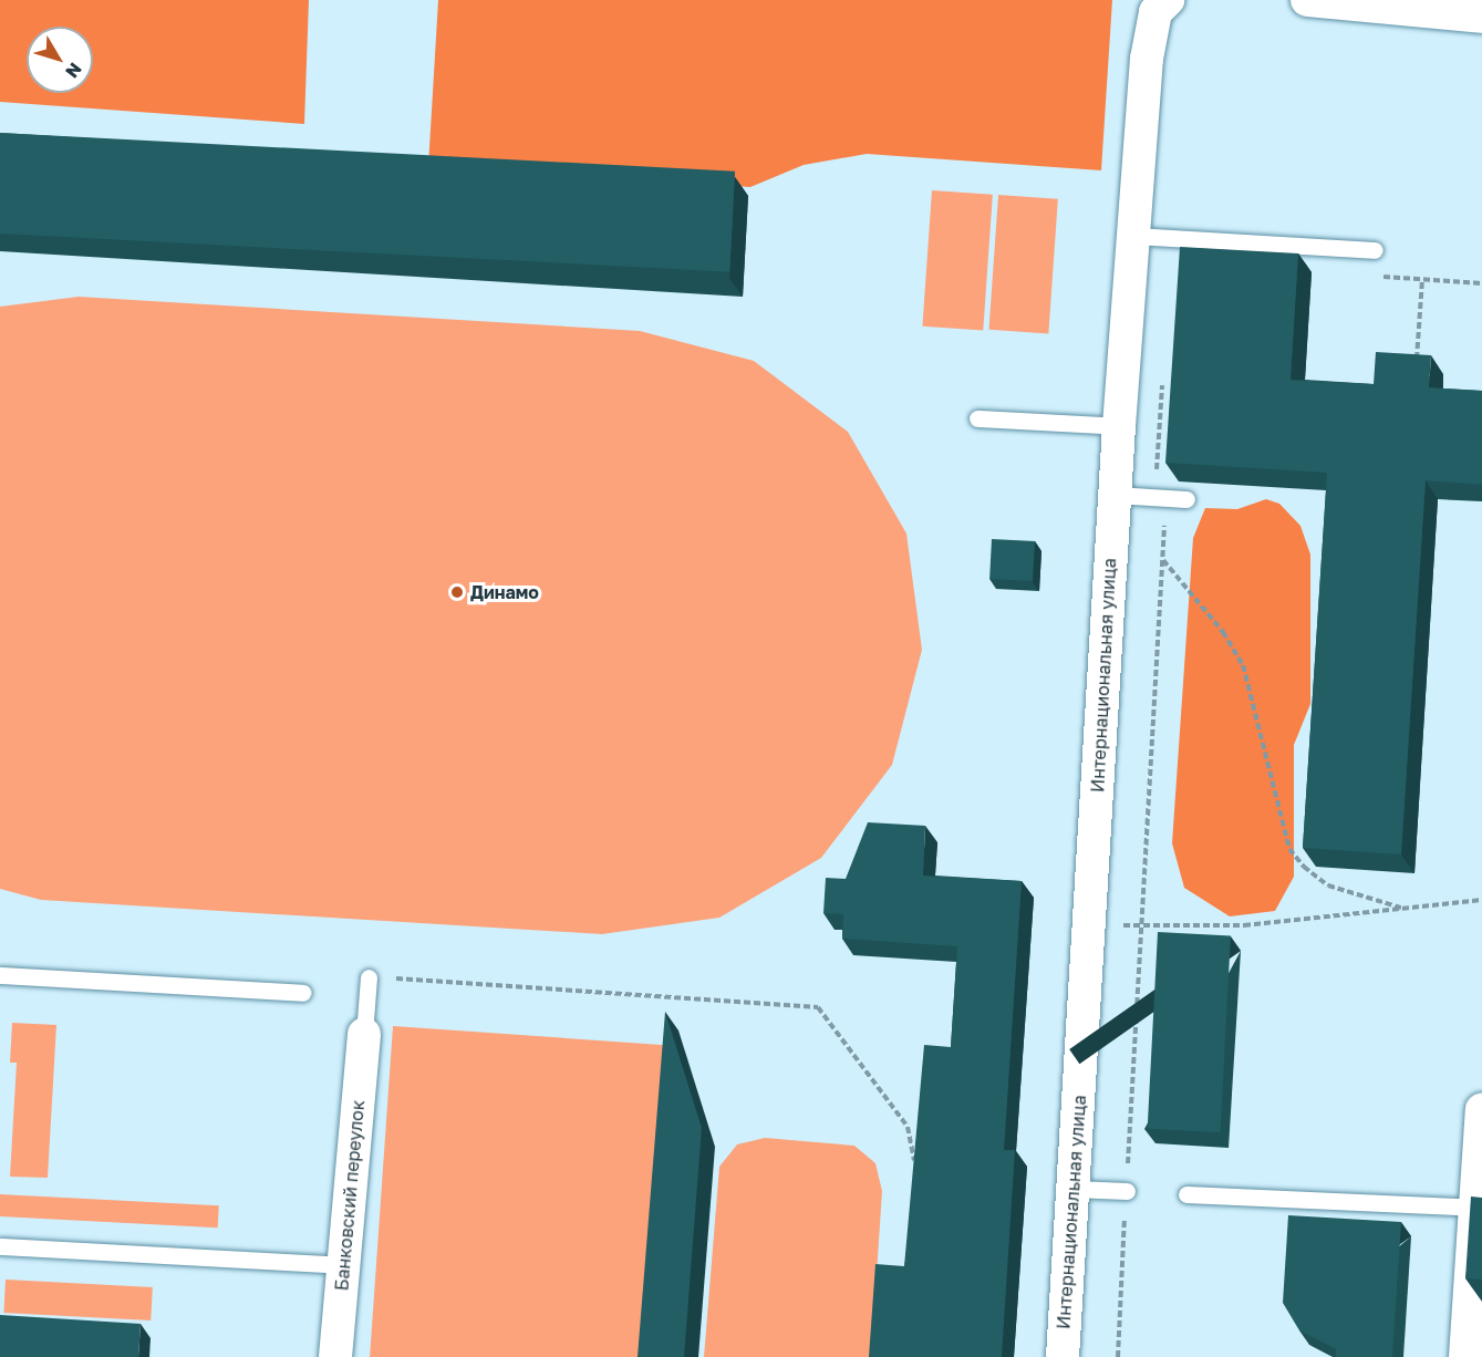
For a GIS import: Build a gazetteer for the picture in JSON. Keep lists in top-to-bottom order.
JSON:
{
  "streets": {
    "street": ["Интернациональная улица", "Банковский переулок"]
  },
  "places": ["Динамо"],
  "north": "bottom right"
}
